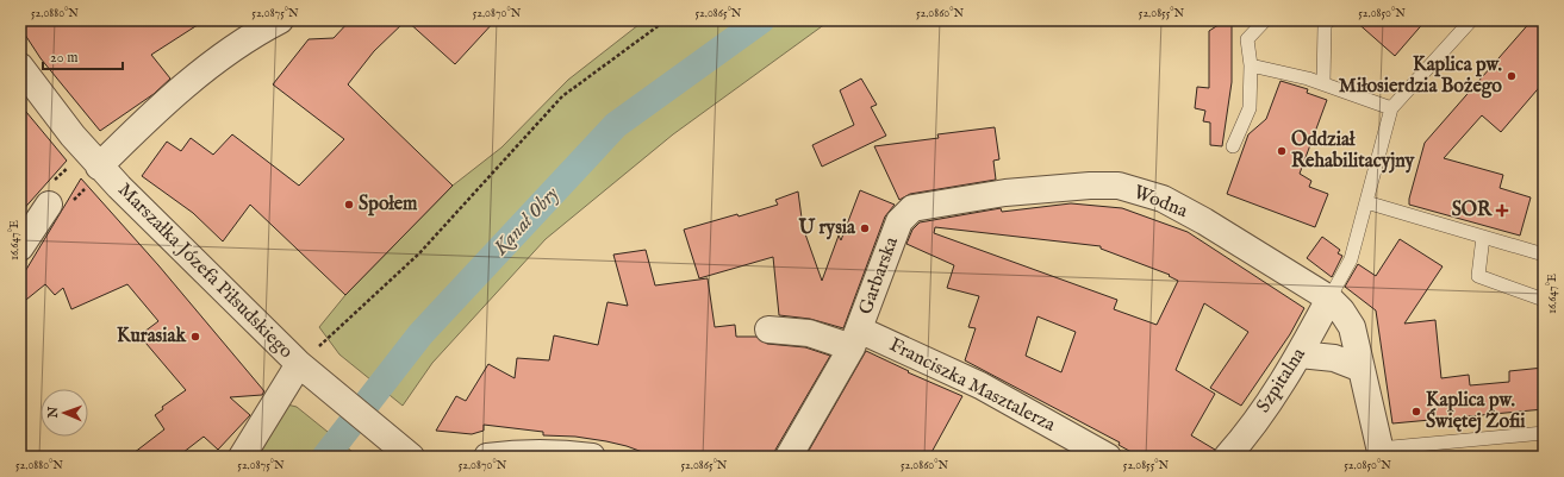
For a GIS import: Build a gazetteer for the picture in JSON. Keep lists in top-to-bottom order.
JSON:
{
  "streets": {
    "street": [
      "Wodna",
      "Marszałka Józefa Piłsudskiego",
      "Garbarska",
      "Szpitalna",
      "Franciszka Masztalerza"
    ]
  },
  "crossings": [
    ["Wodna", "Garbarska"],
    ["Wodna", "Szpitalna"],
    ["Garbarska", "Franciszka Masztalerza"]
  ],
  "water": ["Kanał Obry"],
  "places": {
    "other": [
      "Kaplica pw. Miłosierdzia Bożego",
      "Oddział Rehabilitacyjny",
      "Społem",
      "U rysia",
      "Kurasiak",
      "Kaplica pw. Świętej Zofii"
    ],
    "health": ["SOR"]
  },
  "scale_bar": "20 m",
  "north": "left",
  "coordinates": [
    "52.0880°N",
    "52.0875°N",
    "52.0870°N",
    "52.0865°N",
    "52.0860°N",
    "52.0855°N",
    "52.0850°N",
    "16.647°E"
  ]
}
